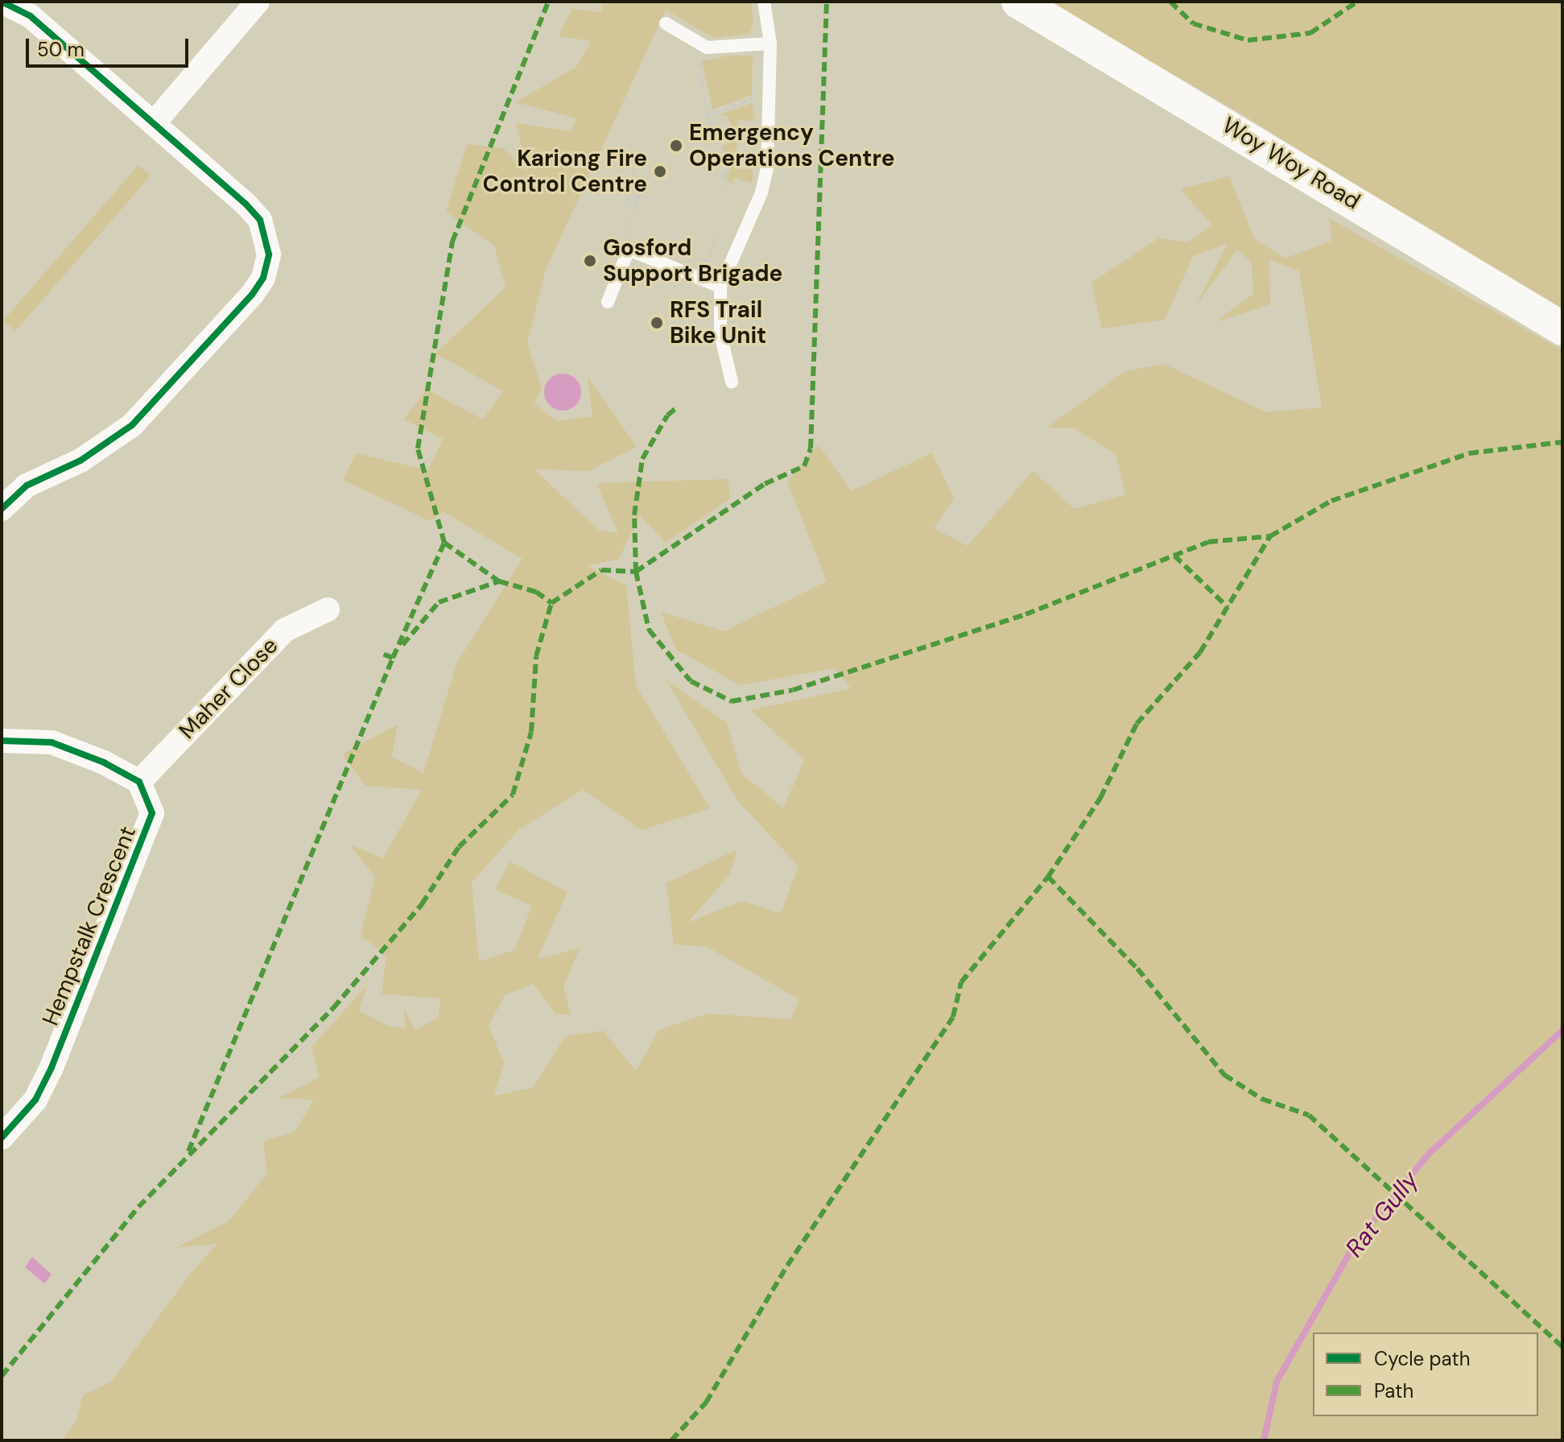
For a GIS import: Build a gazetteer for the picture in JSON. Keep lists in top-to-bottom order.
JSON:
{
  "streets": {
    "main road": ["Woy Woy Road"],
    "street": ["Maher Close", "Hempstalk Crescent"]
  },
  "crossings": [
    ["Maher Close", "Hempstalk Crescent"]
  ],
  "water": ["Rat Gully"],
  "places": [
    "Emergency Operations Centre",
    "Kariong Fire Control Centre",
    "Gosford Support Brigade",
    "RFS Trail Bike Unit"
  ],
  "legend": ["Cycle path", "Path"],
  "scale_bar": "50 m"
}
